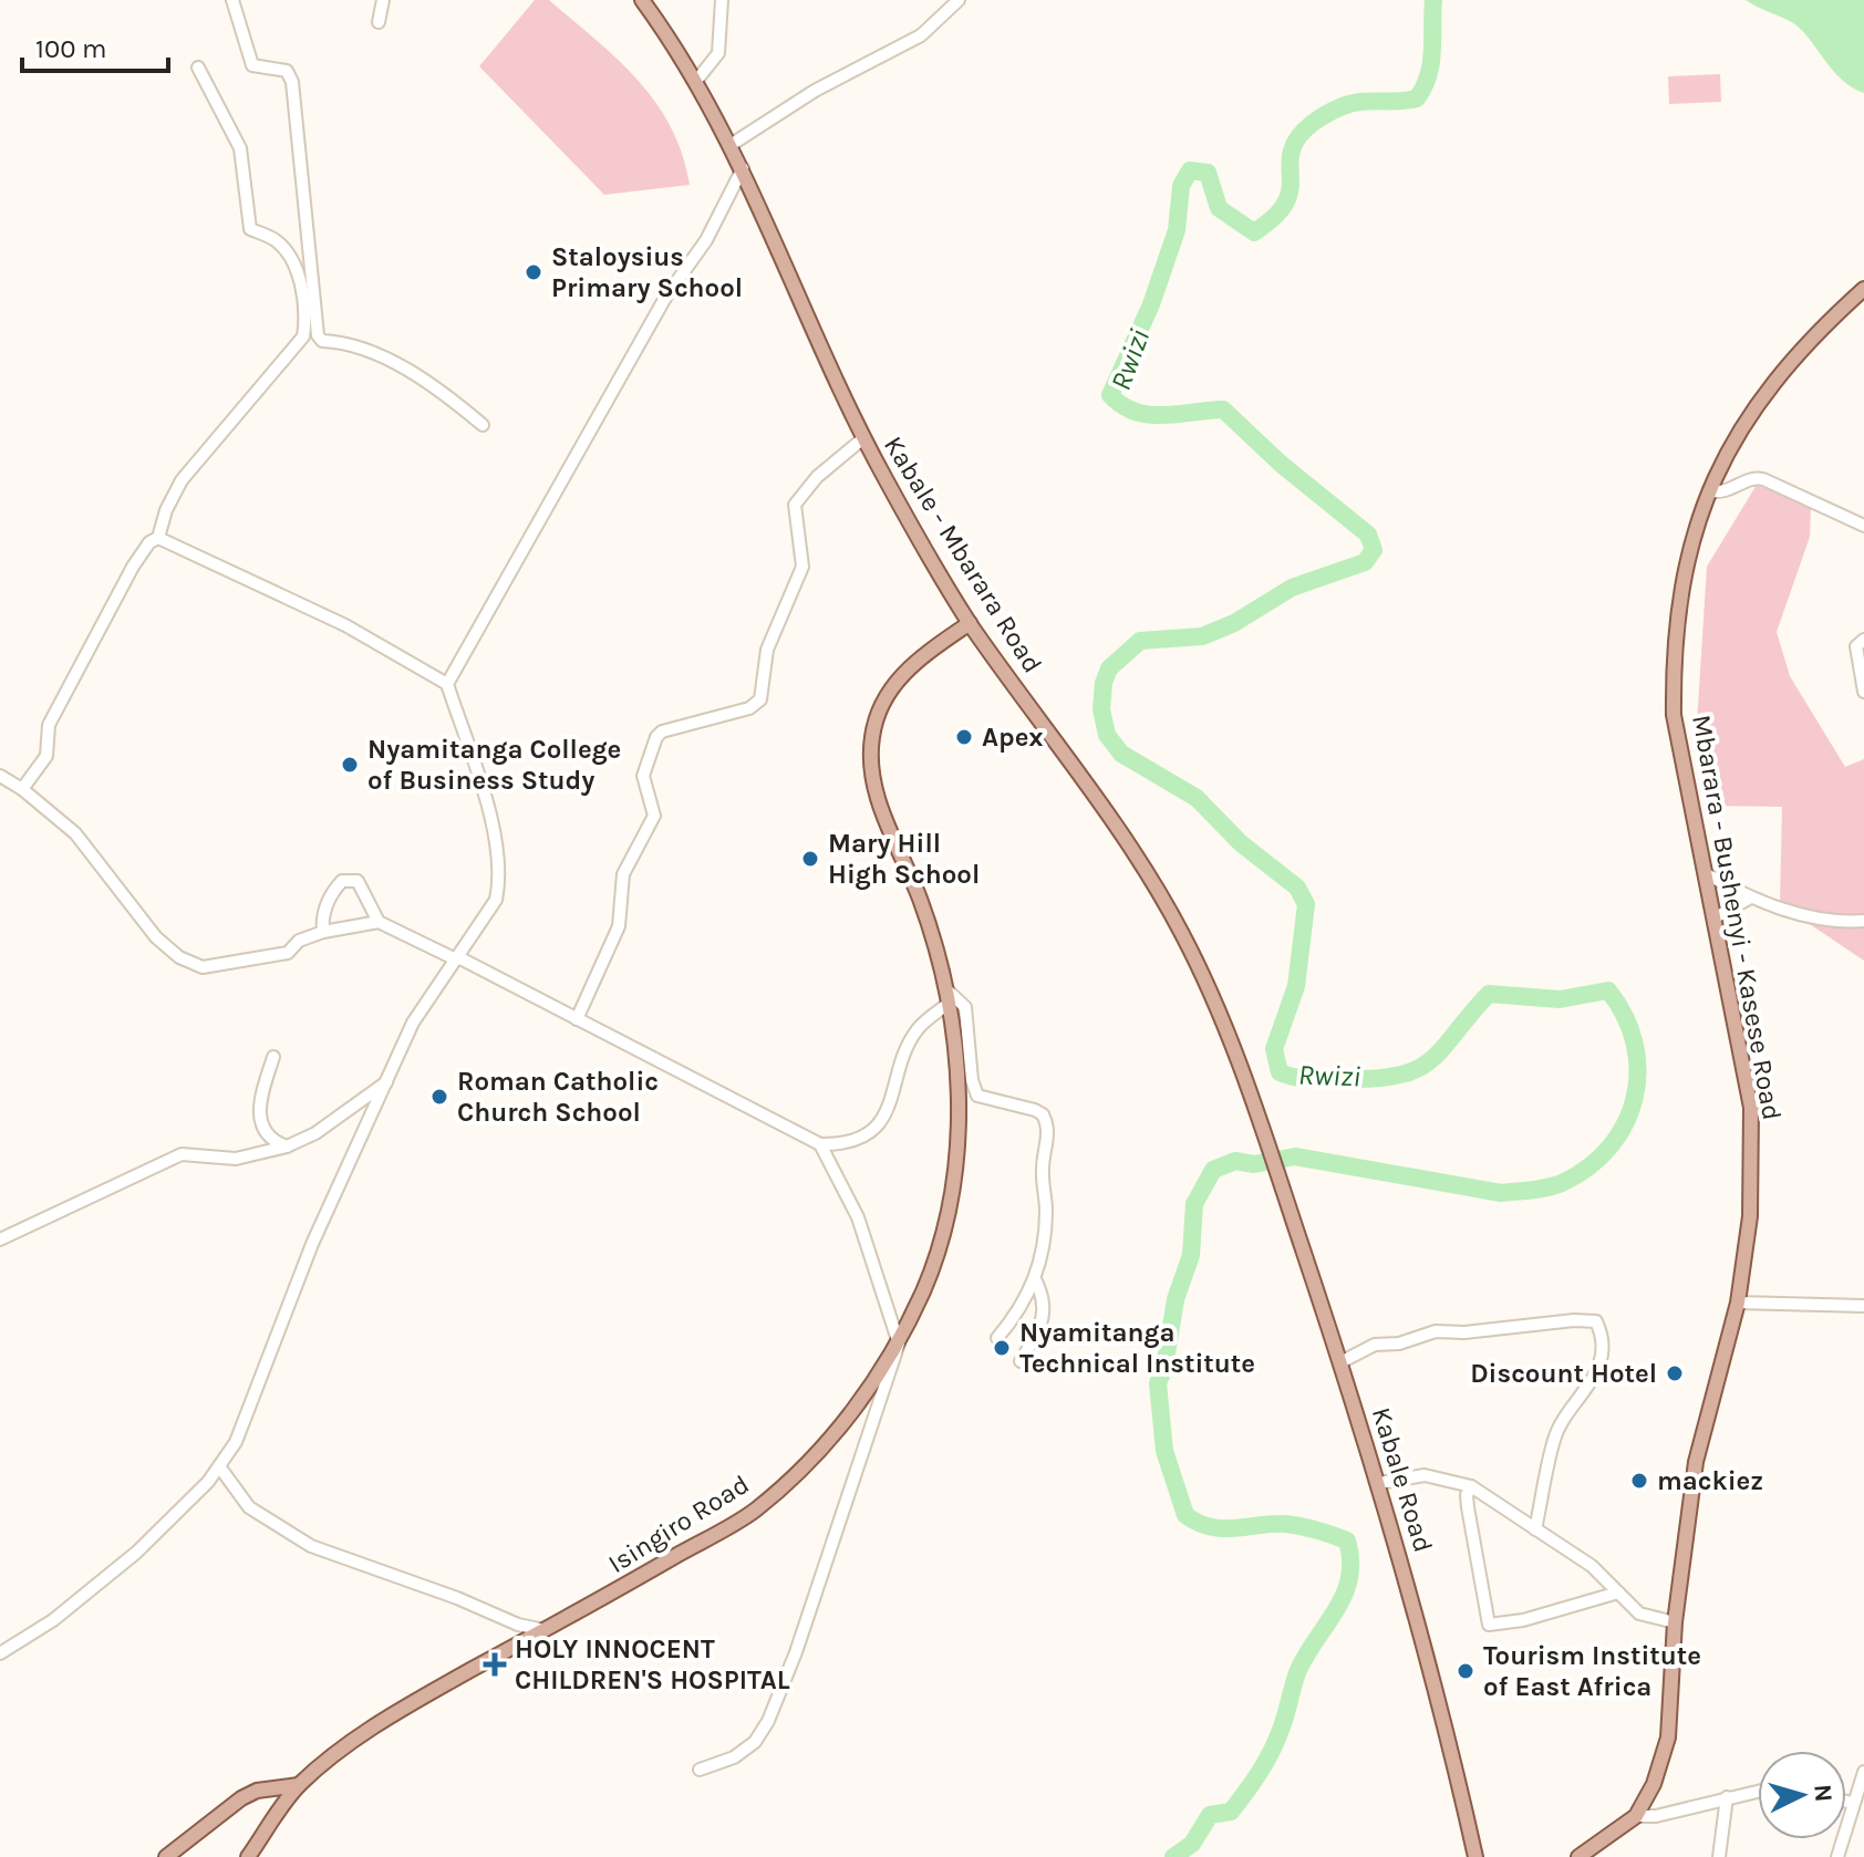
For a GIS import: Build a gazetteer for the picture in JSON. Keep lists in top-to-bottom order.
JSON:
{
  "streets": {
    "main road": [
      "Kabale - Mbarara Road",
      "Mbarara - Bushenyi - Kasese Road",
      "Kabale Road",
      "Isingiro Road"
    ]
  },
  "crossings": [
    ["Kabale - Mbarara Road", "Kabale Road"],
    ["Kabale - Mbarara Road", "Isingiro Road"]
  ],
  "water": ["Rwizi"],
  "places": {
    "other": [
      "Staloysius Primary School",
      "Apex",
      "Nyamitanga College of Business Study",
      "Mary Hill High School",
      "Roman Catholic Church School",
      "Nyamitanga Technical Institute",
      "Discount Hotel",
      "mackiez",
      "Tourism Institute of East Africa"
    ],
    "health": ["HOLY INNOCENT CHILDREN'S HOSPITAL"]
  },
  "scale_bar": "100 m",
  "north": "right"
}
